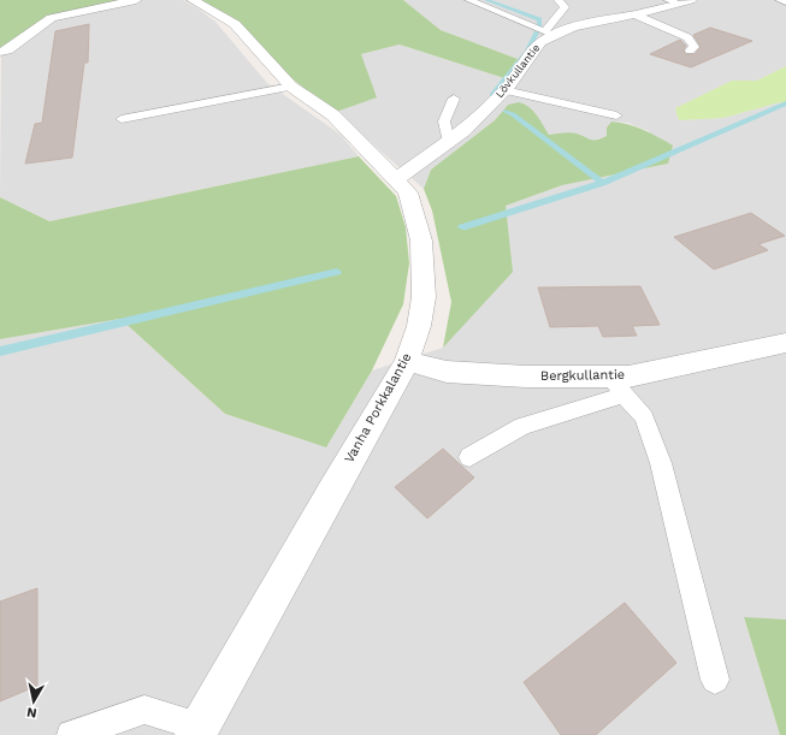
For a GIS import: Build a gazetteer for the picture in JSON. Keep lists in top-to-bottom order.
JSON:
{
  "streets": {
    "street": ["Lövkullantie", "Bergkullantie", "Vanha Porkkalantie"]
  },
  "crossings": [
    ["Lövkullantie", "Vanha Porkkalantie"],
    ["Bergkullantie", "Vanha Porkkalantie"]
  ],
  "north": "bottom"
}
